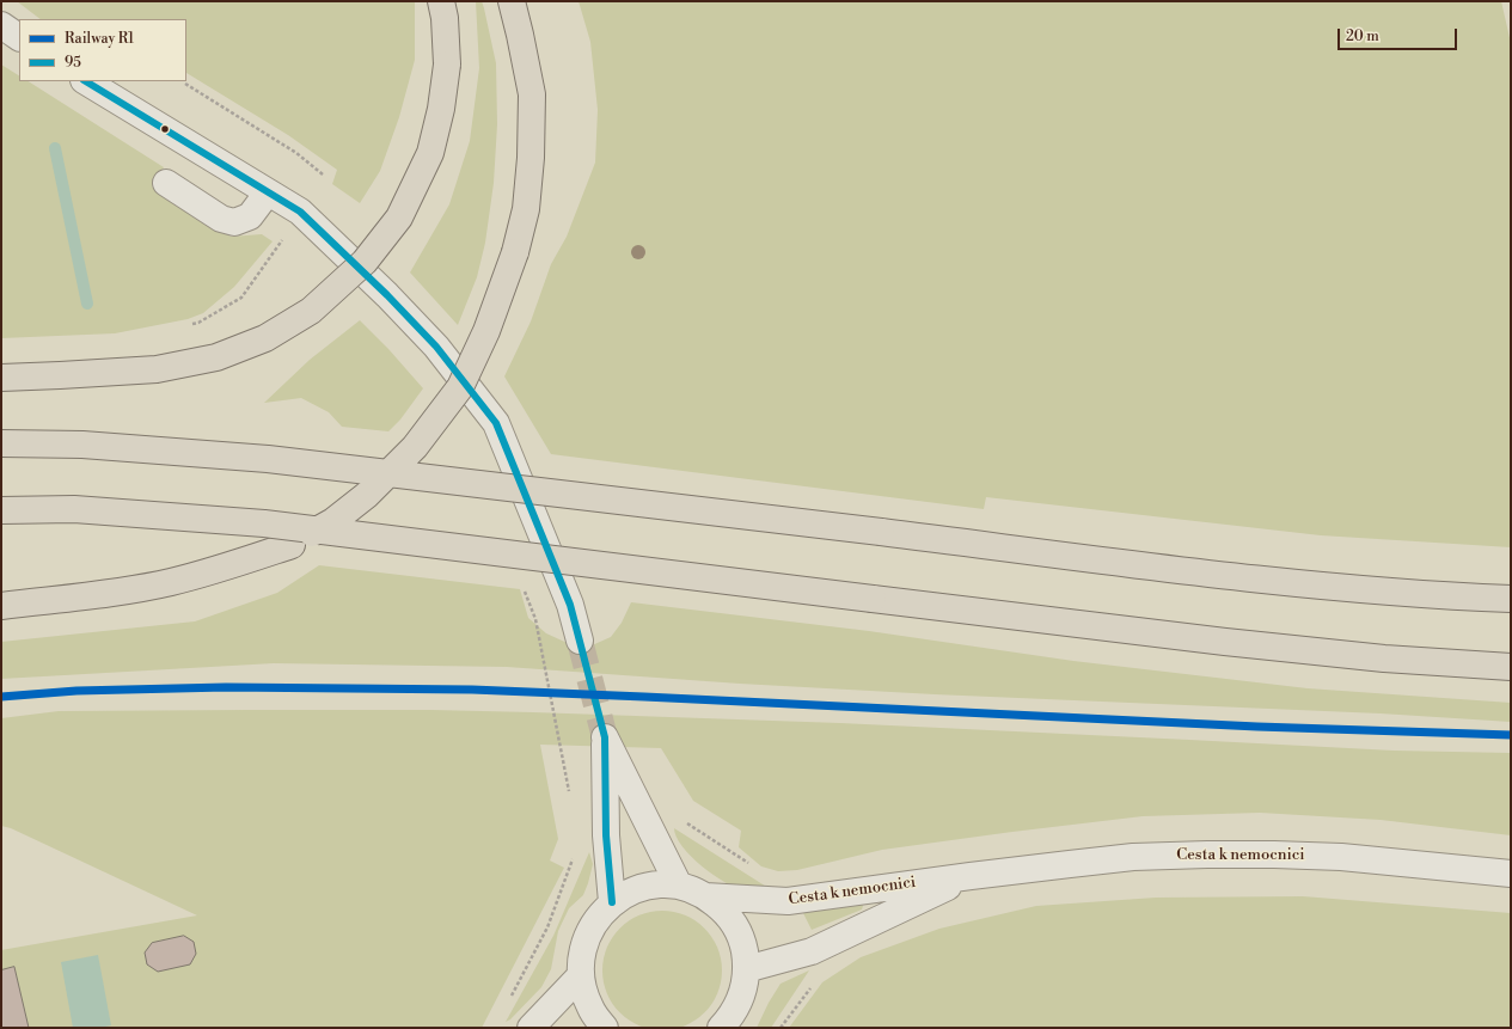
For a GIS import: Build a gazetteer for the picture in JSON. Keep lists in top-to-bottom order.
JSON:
{
  "streets": {
    "street": ["Cesta k nemocnici"]
  },
  "lines": ["transit line 95", "rail line R1"],
  "legend": ["Railway R1", "95"],
  "scale_bar": "20 m"
}
